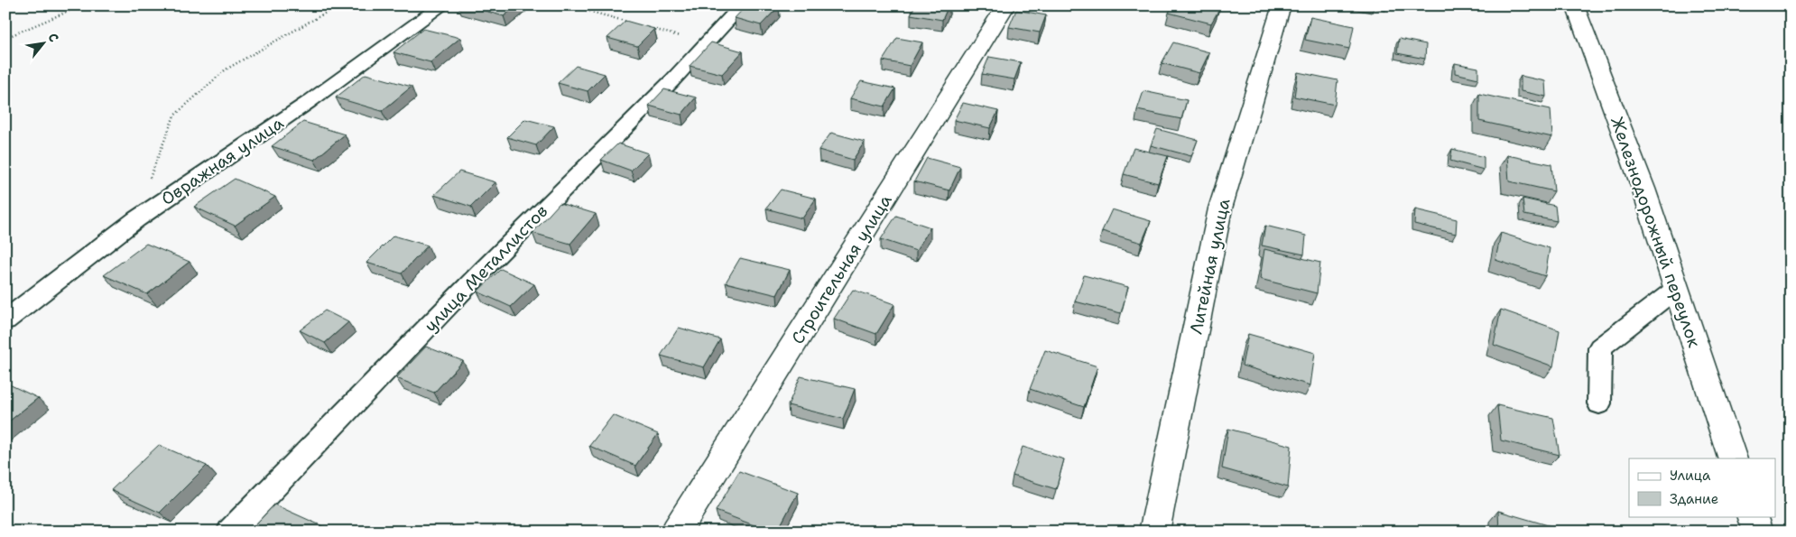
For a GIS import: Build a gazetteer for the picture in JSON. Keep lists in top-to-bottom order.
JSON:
{
  "streets": {
    "street": ["Железнодорожный переулок", "Литейная улица", "Строительная улица"],
    "lane": ["Овражная улица", "улица Металлистов"]
  },
  "legend": ["Улица", "Здание"],
  "north": "top right"
}
